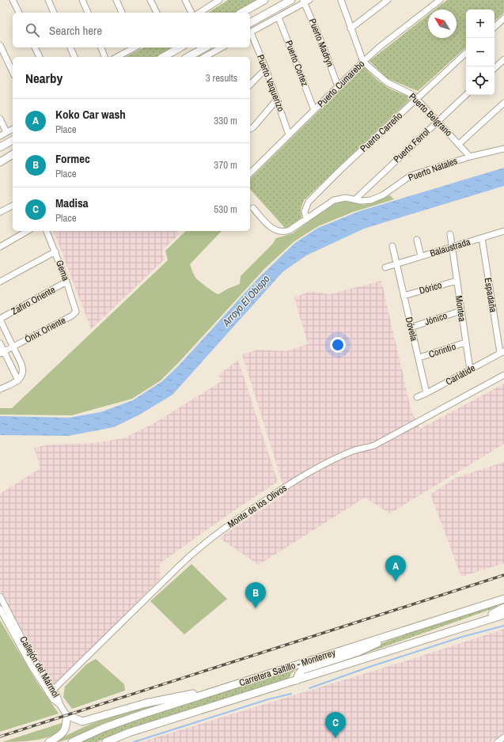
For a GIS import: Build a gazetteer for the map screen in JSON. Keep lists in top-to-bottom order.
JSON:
{
  "streets": {
    "main road": ["Carretera Saltillo - Monterrey"],
    "street": [
      "Puerto Madryn",
      "Puerto Cortez",
      "Puerto Vaquerizo",
      "Puerto Cumarebo",
      "Puerto Belgrano",
      "Puerto Carreño",
      "Puerto Ferrol",
      "Puerto Natales",
      "Balaustrada",
      "Gema",
      "Dórico",
      "Espadaña",
      "Zafiro Oriente",
      "Montea",
      "Jónico",
      "Dóvela",
      "Ónix Oriente",
      "Corintio",
      "Cariátide",
      "Monte de los Olivos",
      "Callejón del Mármol"
    ]
  },
  "crossings": [
    ["Puerto Madryn", "Puerto Cumarebo"],
    ["Puerto Cortez", "Puerto Cumarebo"],
    ["Puerto Vaquerizo", "Puerto Cumarebo"],
    ["Puerto Cumarebo", "Puerto Belgrano"],
    ["Puerto Belgrano", "Puerto Carreño"],
    ["Puerto Belgrano", "Puerto Ferrol"],
    ["Puerto Belgrano", "Puerto Natales"],
    ["Puerto Carreño", "Puerto Natales"],
    ["Puerto Ferrol", "Puerto Natales"],
    ["Balaustrada", "Espadaña"],
    ["Balaustrada", "Montea"],
    ["Balaustrada", "Dóvela"],
    ["Gema", "Zafiro Oriente"],
    ["Gema", "Ónix Oriente"],
    ["Dórico", "Montea"],
    ["Dórico", "Dóvela"],
    ["Espadaña", "Cariátide"],
    ["Montea", "Jónico"],
    ["Montea", "Corintio"],
    ["Montea", "Cariátide"],
    ["Jónico", "Dóvela"],
    ["Dóvela", "Corintio"],
    ["Dóvela", "Cariátide"],
    ["Monte de los Olivos", "Callejón del Mármol"]
  ],
  "water": ["Arroyo El Obispo"],
  "north": "top left",
  "page": {
    "map_buttons": ["+", "−"],
    "search": "Search here",
    "heading": ["Nearby", "3 results"],
    "list": [
      {
        "mark": "A",
        "name": "Koko Car wash",
        "note": "Place",
        "value": "330 m"
      },
      {
        "mark": "B",
        "name": "Formec",
        "note": "Place",
        "value": "370 m"
      },
      {
        "mark": "C",
        "name": "Madisa",
        "note": "Place",
        "value": "530 m"
      }
    ],
    "pins": ["A", "B", "C"]
  }
}
